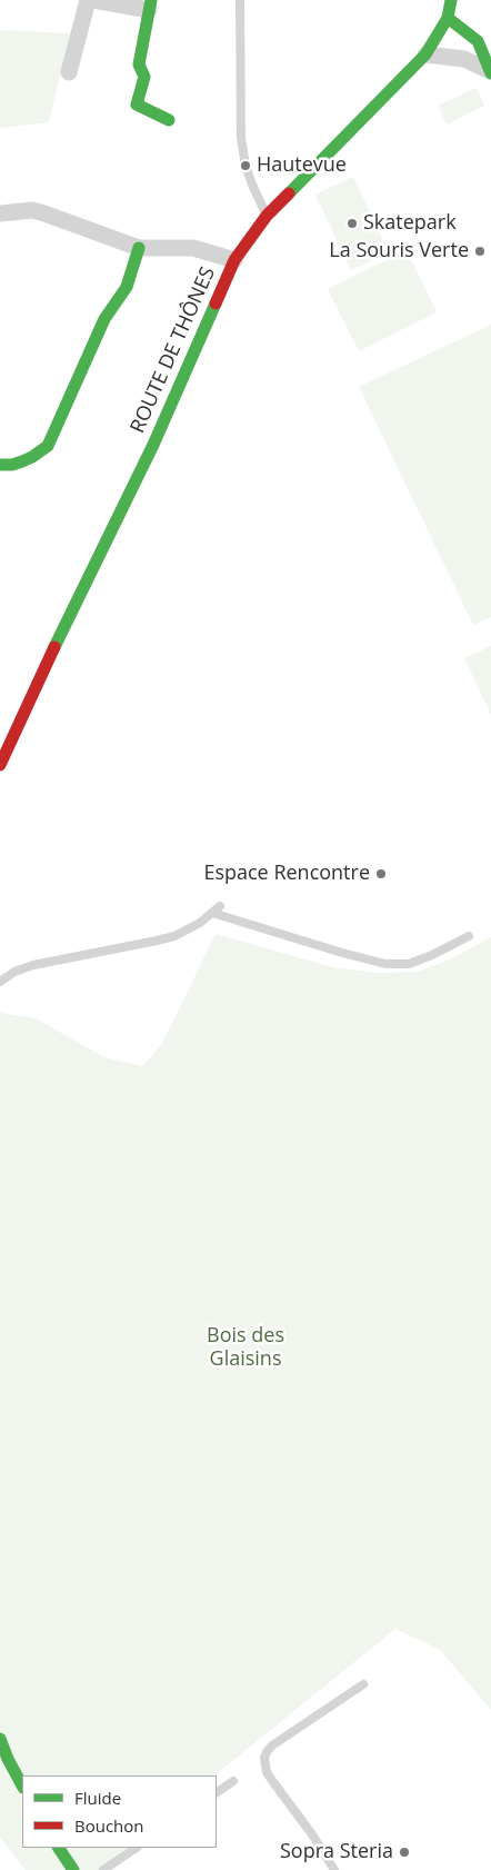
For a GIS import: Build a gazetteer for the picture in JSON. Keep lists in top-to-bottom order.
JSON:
{
  "streets": {
    "main road": ["ROUTE DE THÔNES"]
  },
  "parks": ["Bois des Glaisins"],
  "places": [
    "Hautevue",
    "Skatepark",
    "La Souris Verte",
    "Espace Rencontre",
    "Sopra Steria"
  ],
  "legend": ["Fluide", "Bouchon"]
}
